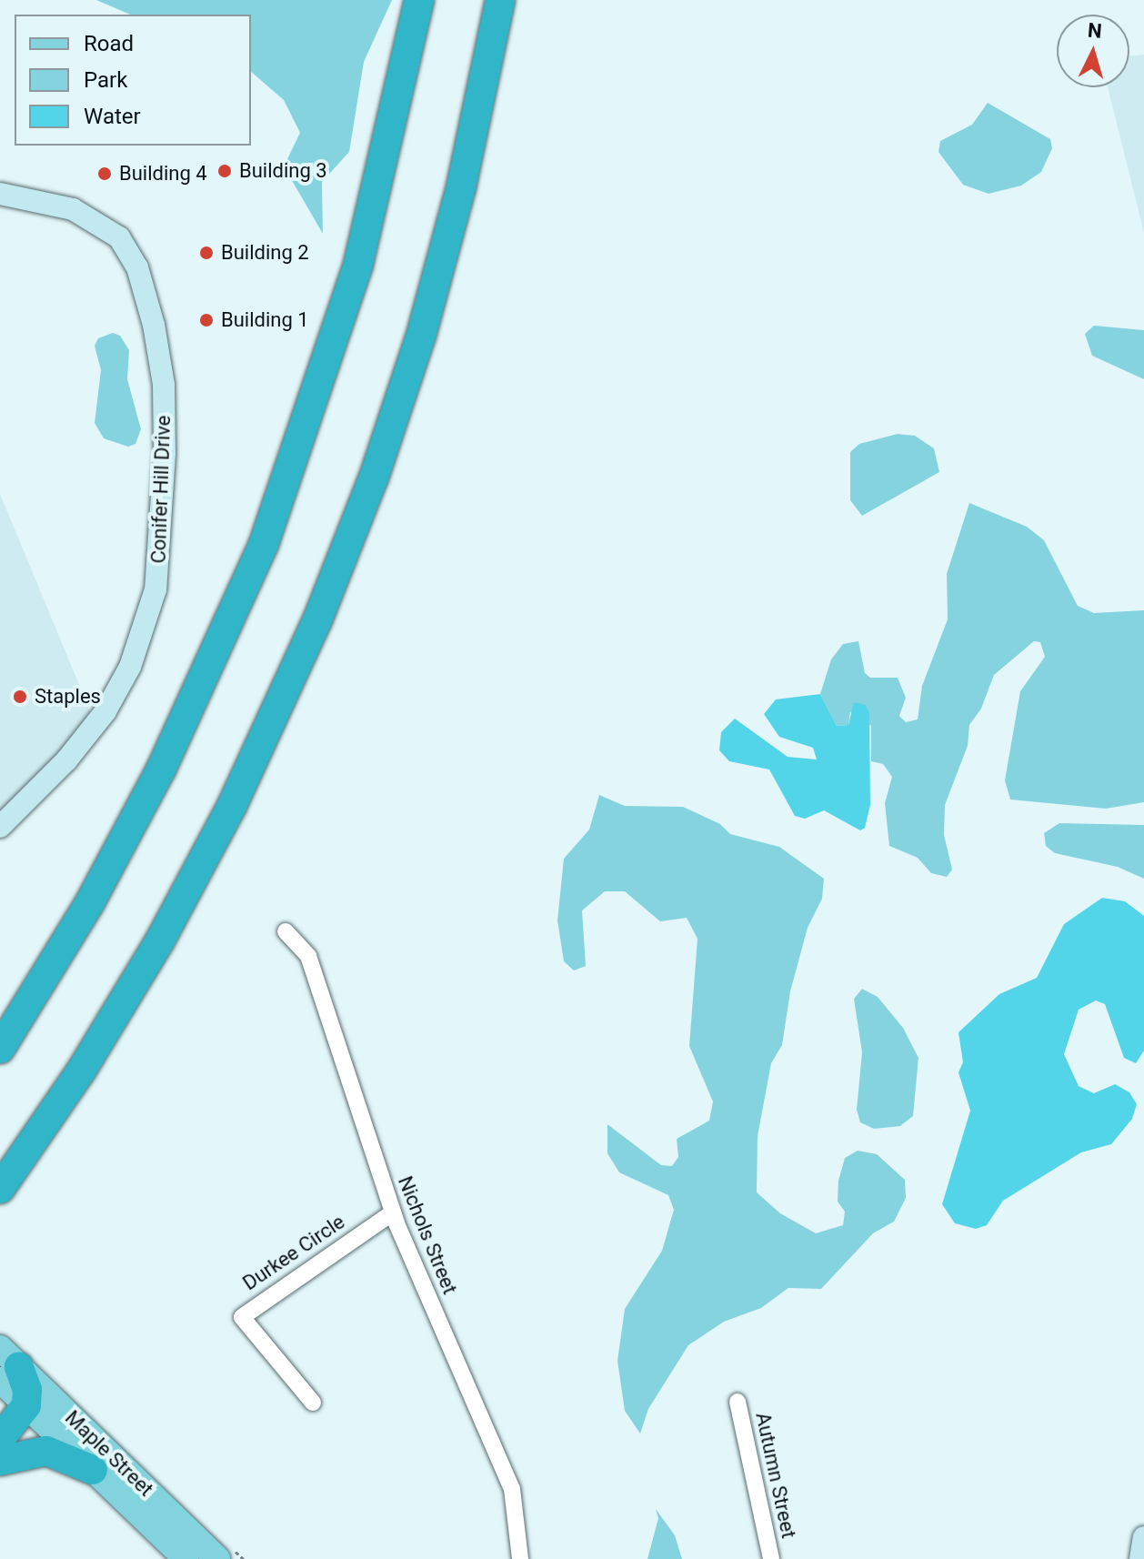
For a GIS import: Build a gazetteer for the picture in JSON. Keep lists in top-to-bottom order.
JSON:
{
  "streets": {
    "main road": ["Maple Street"],
    "street": [
      "Conifer Hill Drive",
      "Nichols Street",
      "Durkee Circle",
      "Autumn Street"
    ]
  },
  "crossings": [
    ["Nichols Street", "Durkee Circle"]
  ],
  "places": [
    "Building 3",
    "Building 4",
    "Building 2",
    "Building 1",
    "Staples"
  ],
  "legend": ["Road", "Park", "Water"],
  "north": "top"
}
